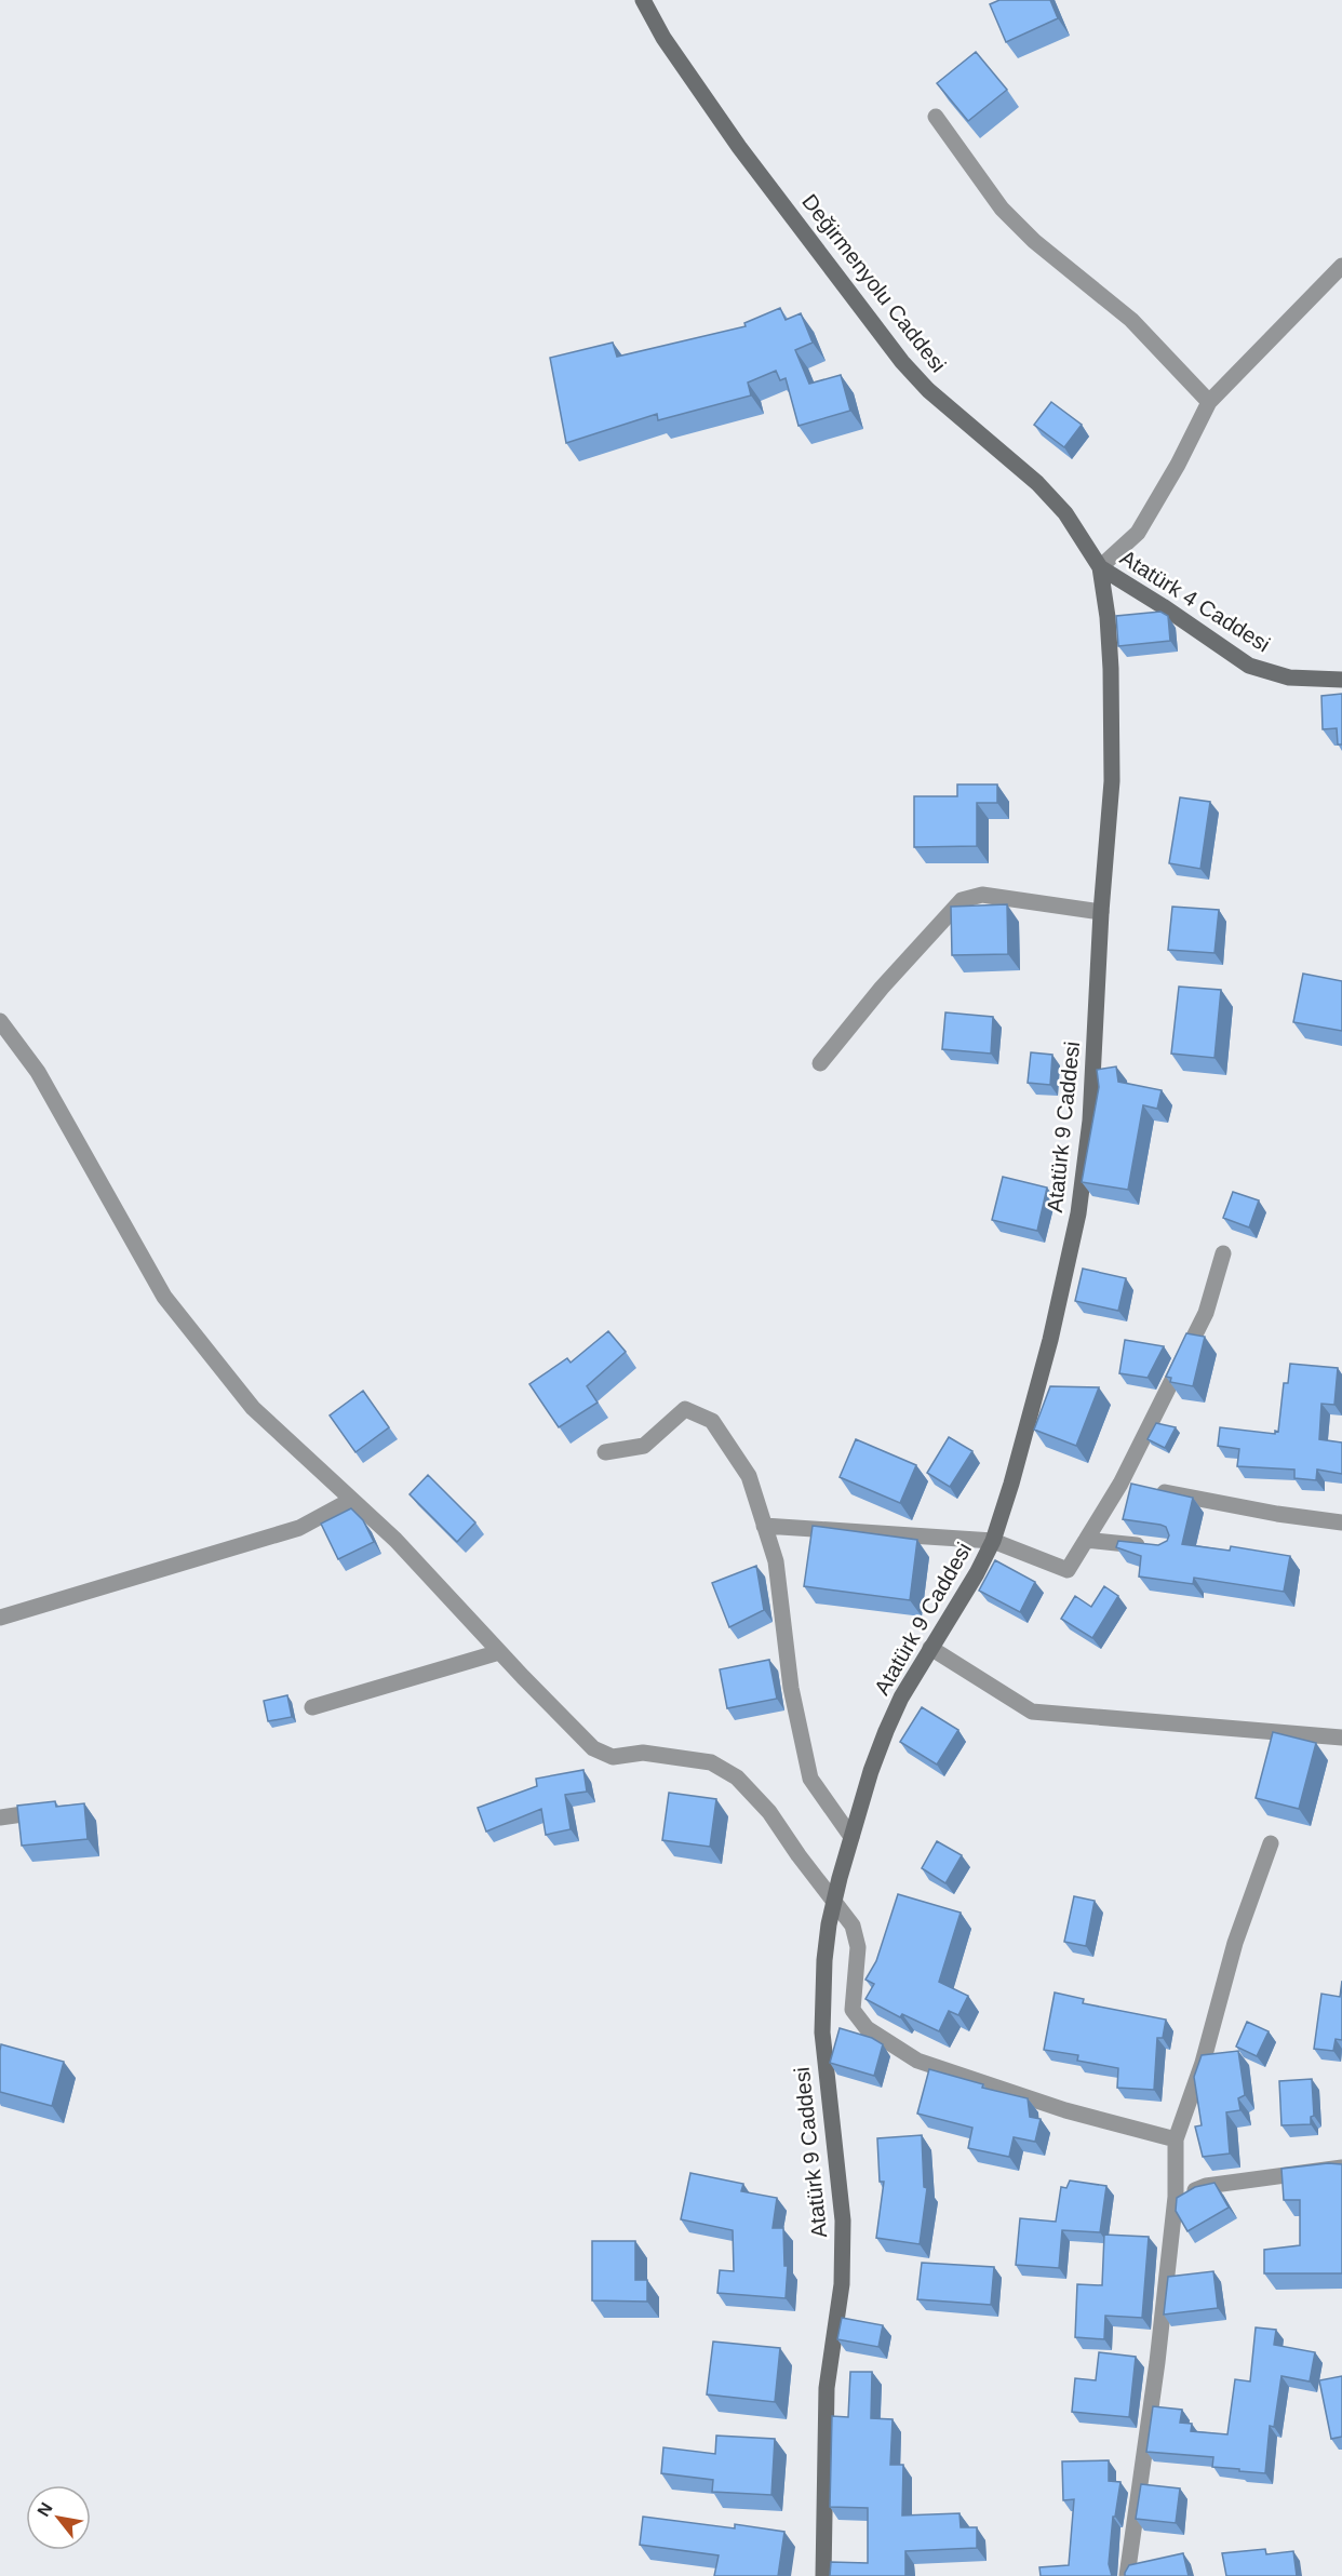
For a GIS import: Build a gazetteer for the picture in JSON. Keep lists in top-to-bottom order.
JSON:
{
  "streets": {
    "street": ["Değirmenyolu Caddesi", "Atatürk 4 Caddesi", "Atatürk 9 Caddesi"]
  },
  "crossings": [
    ["Değirmenyolu Caddesi", "Atatürk 4 Caddesi"],
    ["Değirmenyolu Caddesi", "Atatürk 9 Caddesi"],
    ["Atatürk 4 Caddesi", "Atatürk 9 Caddesi"]
  ],
  "north": "top left"
}
